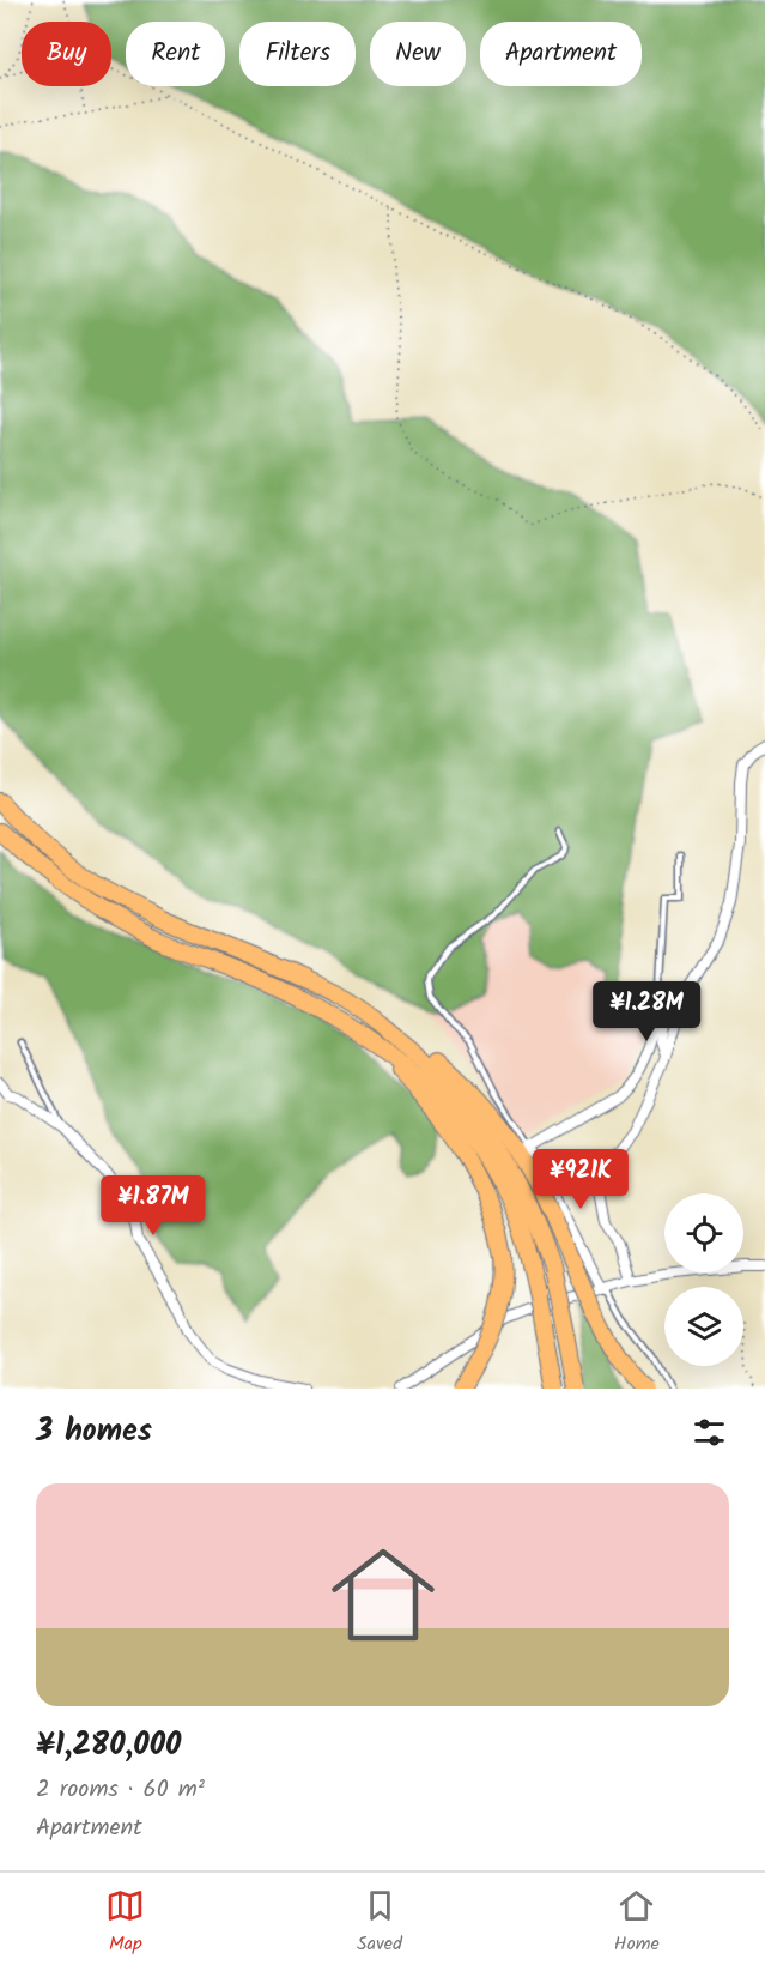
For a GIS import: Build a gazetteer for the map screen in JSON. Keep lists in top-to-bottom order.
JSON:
{
  "page": {
    "chip": [
      "Buy",
      "Rent",
      "Filters",
      "New",
      "Apartment"
    ],
    "price": ["¥1.28M", "¥921K", "¥1.87M"],
    "heading": "3 homes",
    "list": [
      {
        "name": "¥1,280,000",
        "note": "2 rooms · 60 m² · Apartment"
      }
    ],
    "tabs": ["Map", "Saved", "Home"]
  }
}
